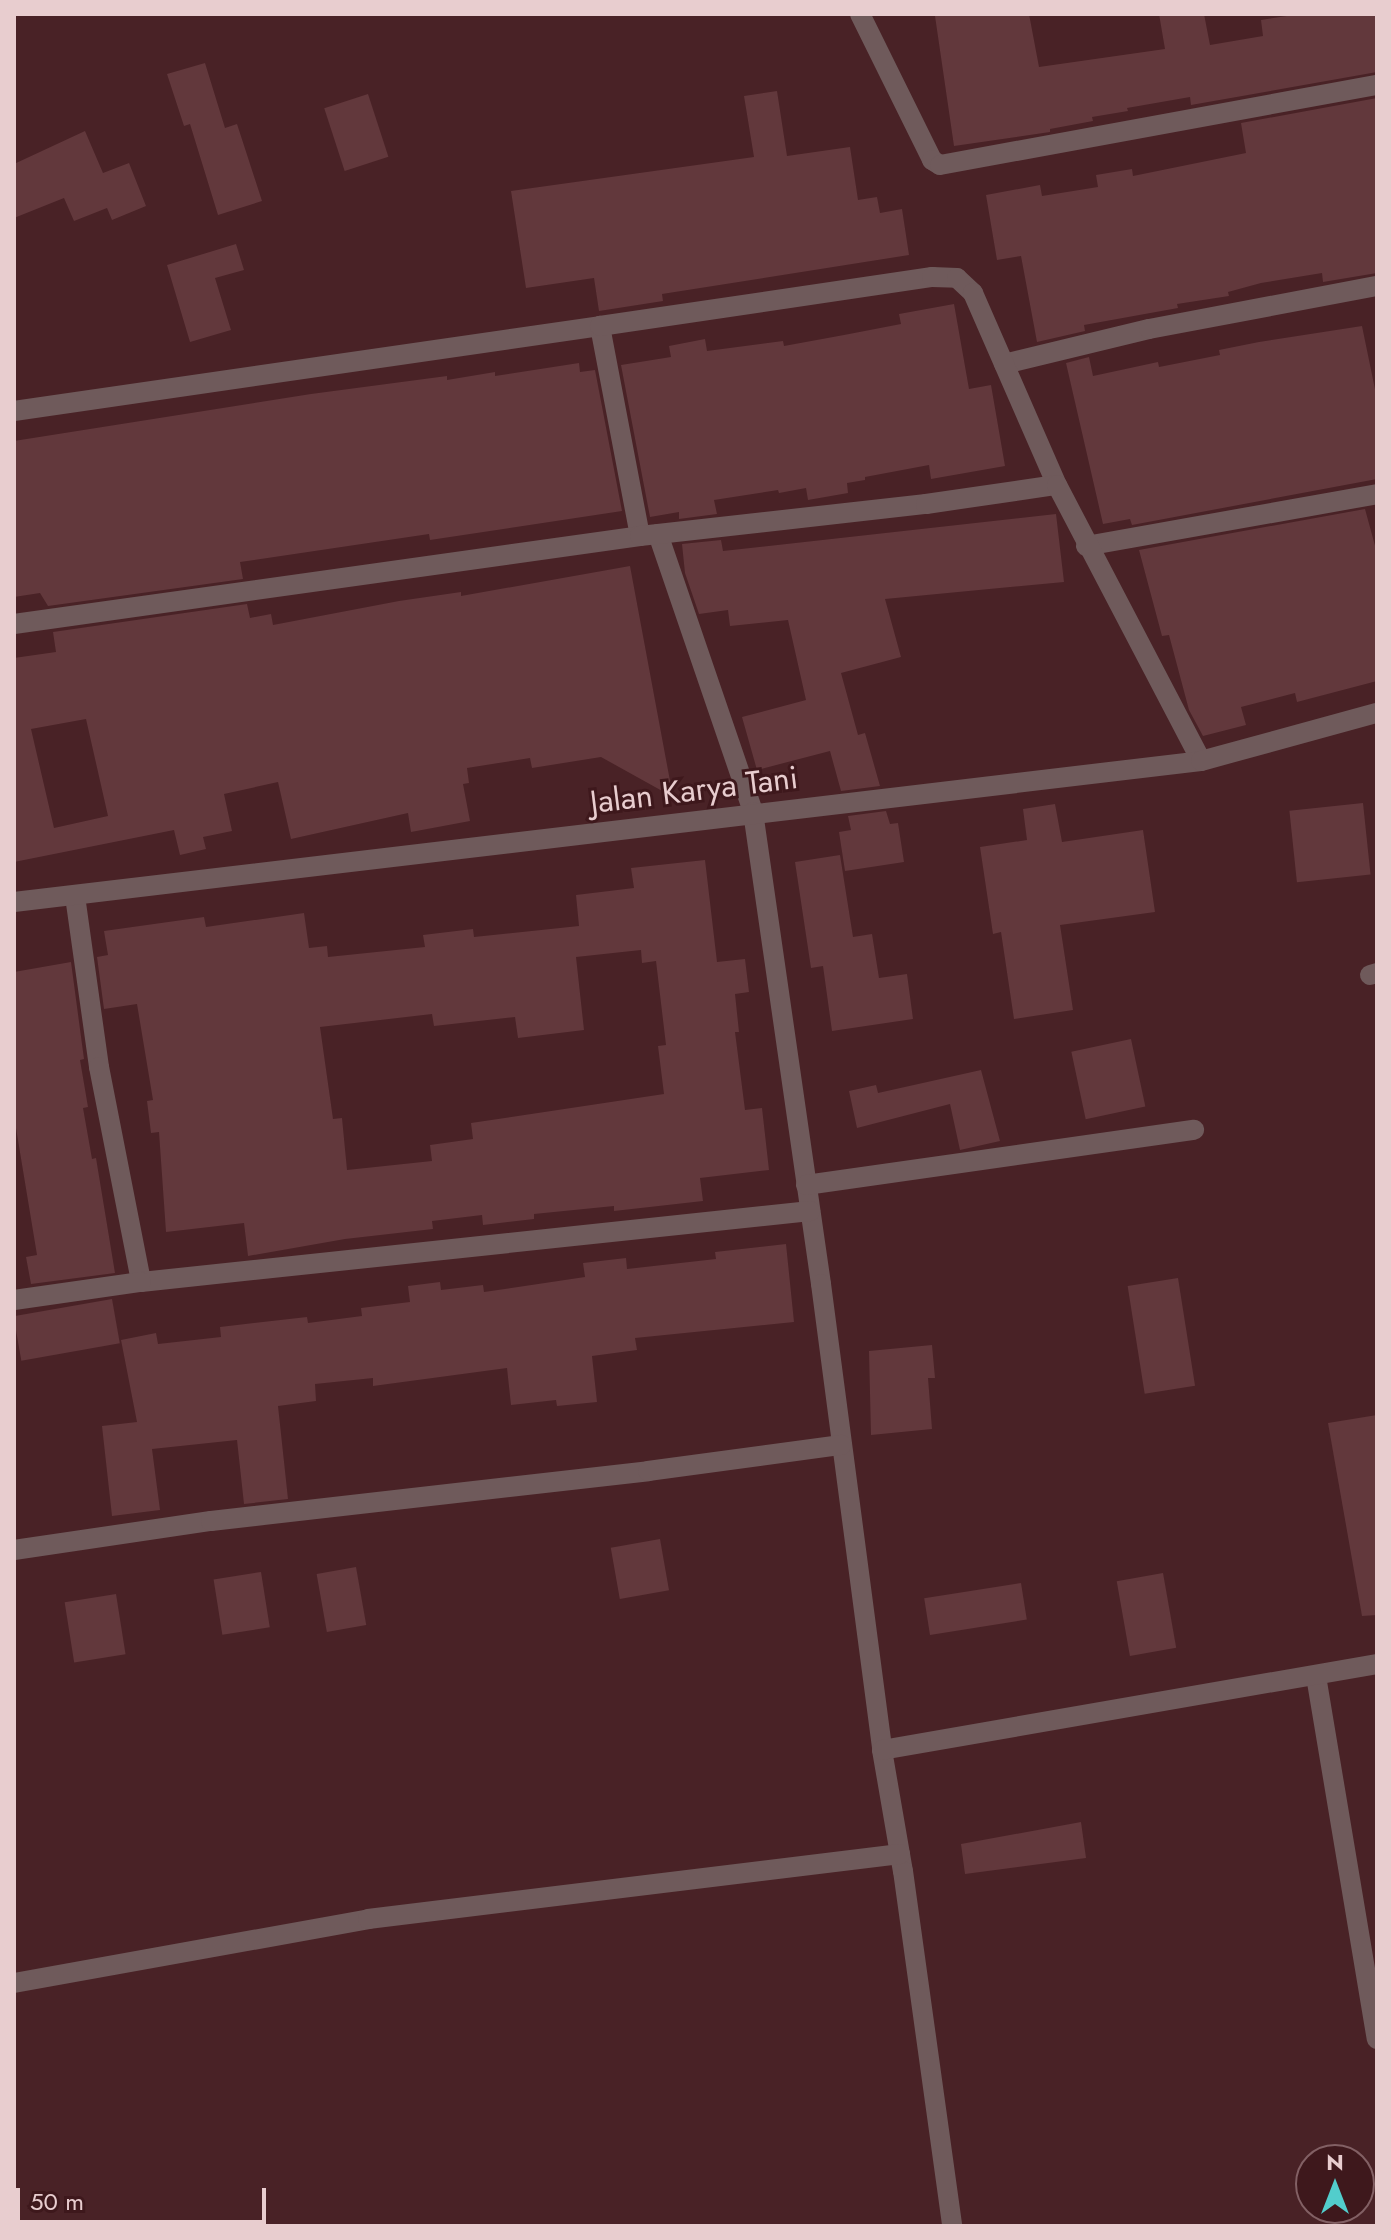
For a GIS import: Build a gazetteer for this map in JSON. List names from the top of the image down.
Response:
{
  "streets": {
    "street": ["Jalan Karya Tani"]
  },
  "scale_bar": "50 m",
  "north": "top"
}
